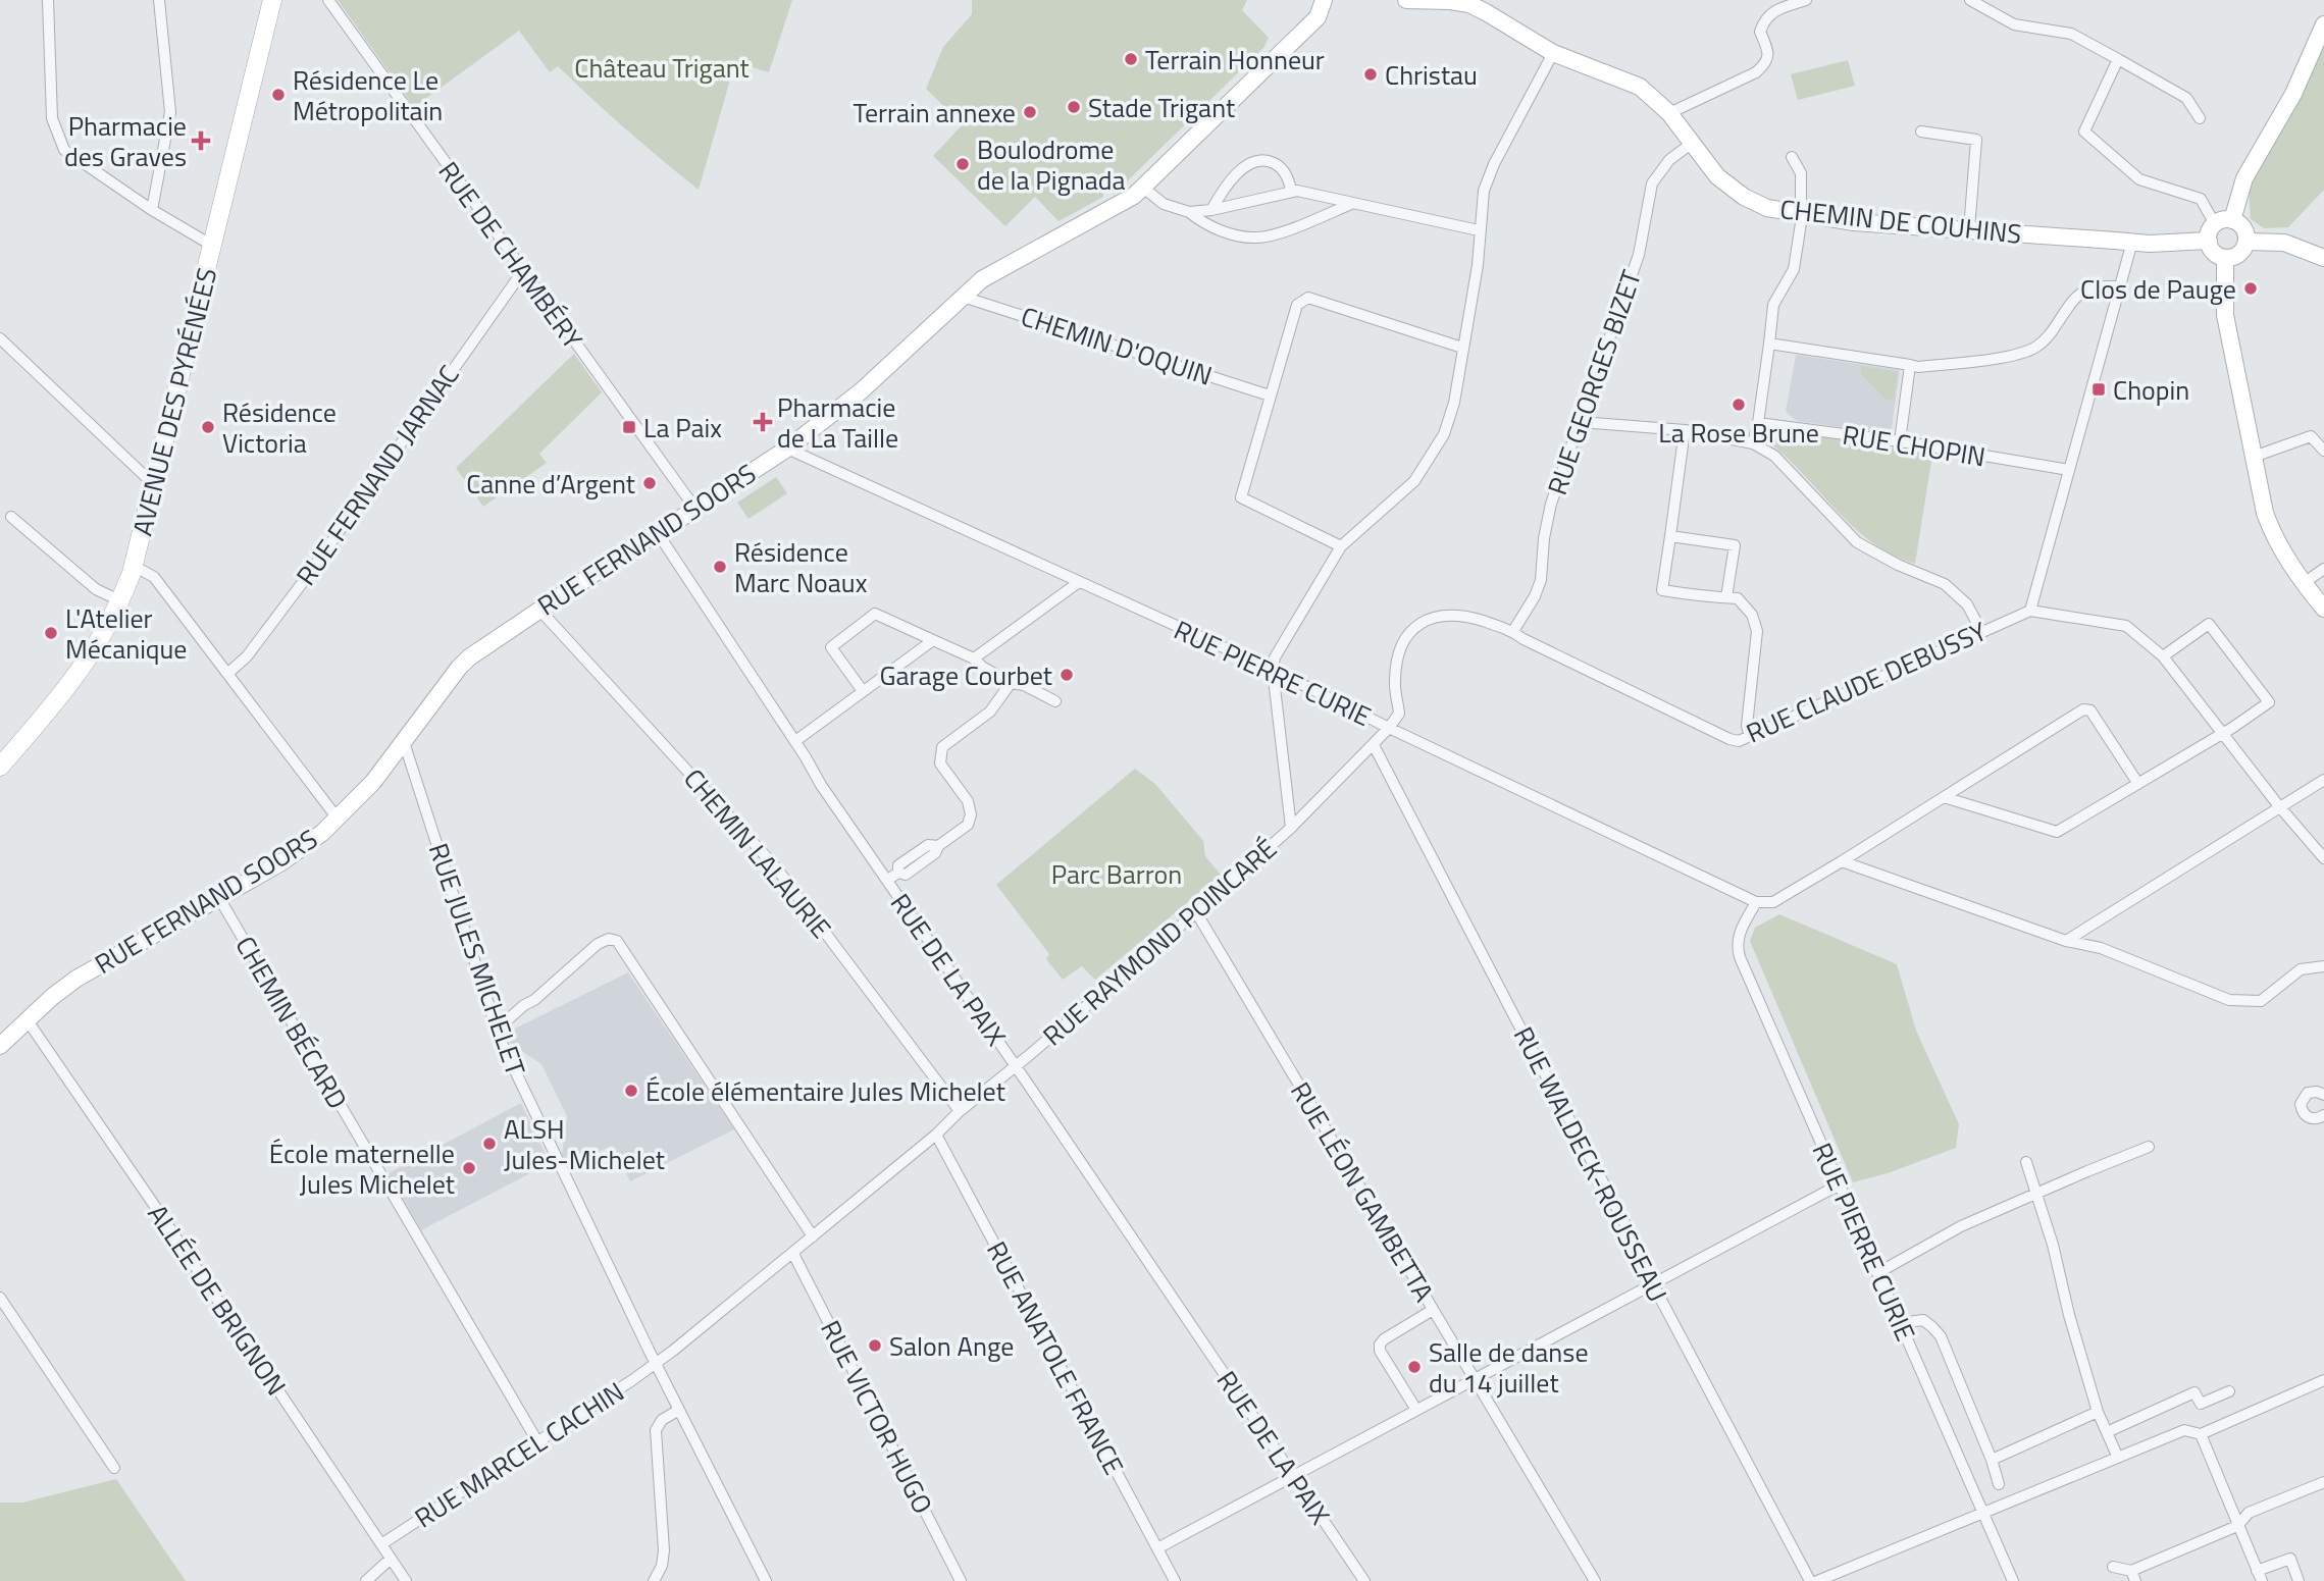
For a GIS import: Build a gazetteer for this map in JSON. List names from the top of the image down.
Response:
{
  "streets": {
    "main road": ["AVENUE DES PYRÉNÉES"],
    "street": [
      "CHEMIN DE COUHINS",
      "RUE DE CHAMBÉRY",
      "CHEMIN D'OQUIN",
      "RUE GEORGES BIZET",
      "RUE CHOPIN",
      "RUE FERNAND JARNAC",
      "RUE FERNAND SOORS",
      "RUE PIERRE CURIE",
      "RUE CLAUDE DEBUSSY",
      "CHEMIN LALAURIE",
      "RUE RAYMOND POINCARÉ",
      "RUE JULES MICHELET",
      "RUE DE LA PAIX",
      "CHEMIN BÉCARD",
      "RUE WALDECK-ROUSSEAU",
      "RUE LÉON GAMBETTA",
      "ALLÉE DE BRIGNON",
      "RUE ANATOLE FRANCE",
      "RUE VICTOR HUGO",
      "RUE MARCEL CACHIN"
    ]
  },
  "crossings": [
    ["CHEMIN DE COUHINS", "RUE GEORGES BIZET"],
    ["RUE DE CHAMBÉRY", "RUE FERNAND JARNAC"],
    ["RUE DE CHAMBÉRY", "RUE FERNAND SOORS"],
    ["CHEMIN D'OQUIN", "RUE FERNAND SOORS"],
    ["RUE GEORGES BIZET", "RUE CLAUDE DEBUSSY"],
    ["RUE FERNAND SOORS", "RUE PIERRE CURIE"],
    ["RUE FERNAND SOORS", "CHEMIN LALAURIE"],
    ["RUE FERNAND SOORS", "RUE JULES MICHELET"],
    ["RUE FERNAND SOORS", "RUE DE LA PAIX"],
    ["RUE FERNAND SOORS", "CHEMIN BÉCARD"],
    ["RUE FERNAND SOORS", "ALLÉE DE BRIGNON"],
    ["RUE PIERRE CURIE", "RUE CLAUDE DEBUSSY"],
    ["RUE PIERRE CURIE", "RUE RAYMOND POINCARÉ"],
    ["RUE CLAUDE DEBUSSY", "RUE RAYMOND POINCARÉ"],
    ["CHEMIN LALAURIE", "RUE RAYMOND POINCARÉ"],
    ["RUE RAYMOND POINCARÉ", "RUE JULES MICHELET"],
    ["RUE RAYMOND POINCARÉ", "RUE DE LA PAIX"],
    ["RUE RAYMOND POINCARÉ", "RUE WALDECK-ROUSSEAU"],
    ["RUE RAYMOND POINCARÉ", "RUE LÉON GAMBETTA"],
    ["RUE RAYMOND POINCARÉ", "RUE ANATOLE FRANCE"],
    ["RUE RAYMOND POINCARÉ", "RUE VICTOR HUGO"],
    ["RUE RAYMOND POINCARÉ", "RUE MARCEL CACHIN"],
    ["RUE JULES MICHELET", "RUE MARCEL CACHIN"],
    ["CHEMIN BÉCARD", "RUE MARCEL CACHIN"],
    ["ALLÉE DE BRIGNON", "RUE MARCEL CACHIN"]
  ],
  "parks": ["Château Trigant", "Parc Barron"],
  "places": {
    "other": [
      "Terrain Honneur",
      "Christau",
      "Résidence Le Métropolitain",
      "Stade Trigant",
      "Terrain annexe",
      "Boulodrome de la Pignada",
      "Clos de Pauge",
      "La Rose Brune",
      "Résidence Victoria",
      "Canne d’Argent",
      "Résidence Marc Noaux",
      "L'Atelier Mécanique",
      "Garage Courbet",
      "École élémentaire Jules Michelet",
      "ALSH Jules-Michelet",
      "École maternelle Jules Michelet",
      "Salon Ange",
      "Salle de danse du 14 juillet"
    ],
    "health": ["Pharmacie des Graves", "Pharmacie de La Taille"],
    "transit": ["Chopin", "La Paix"]
  }
}
